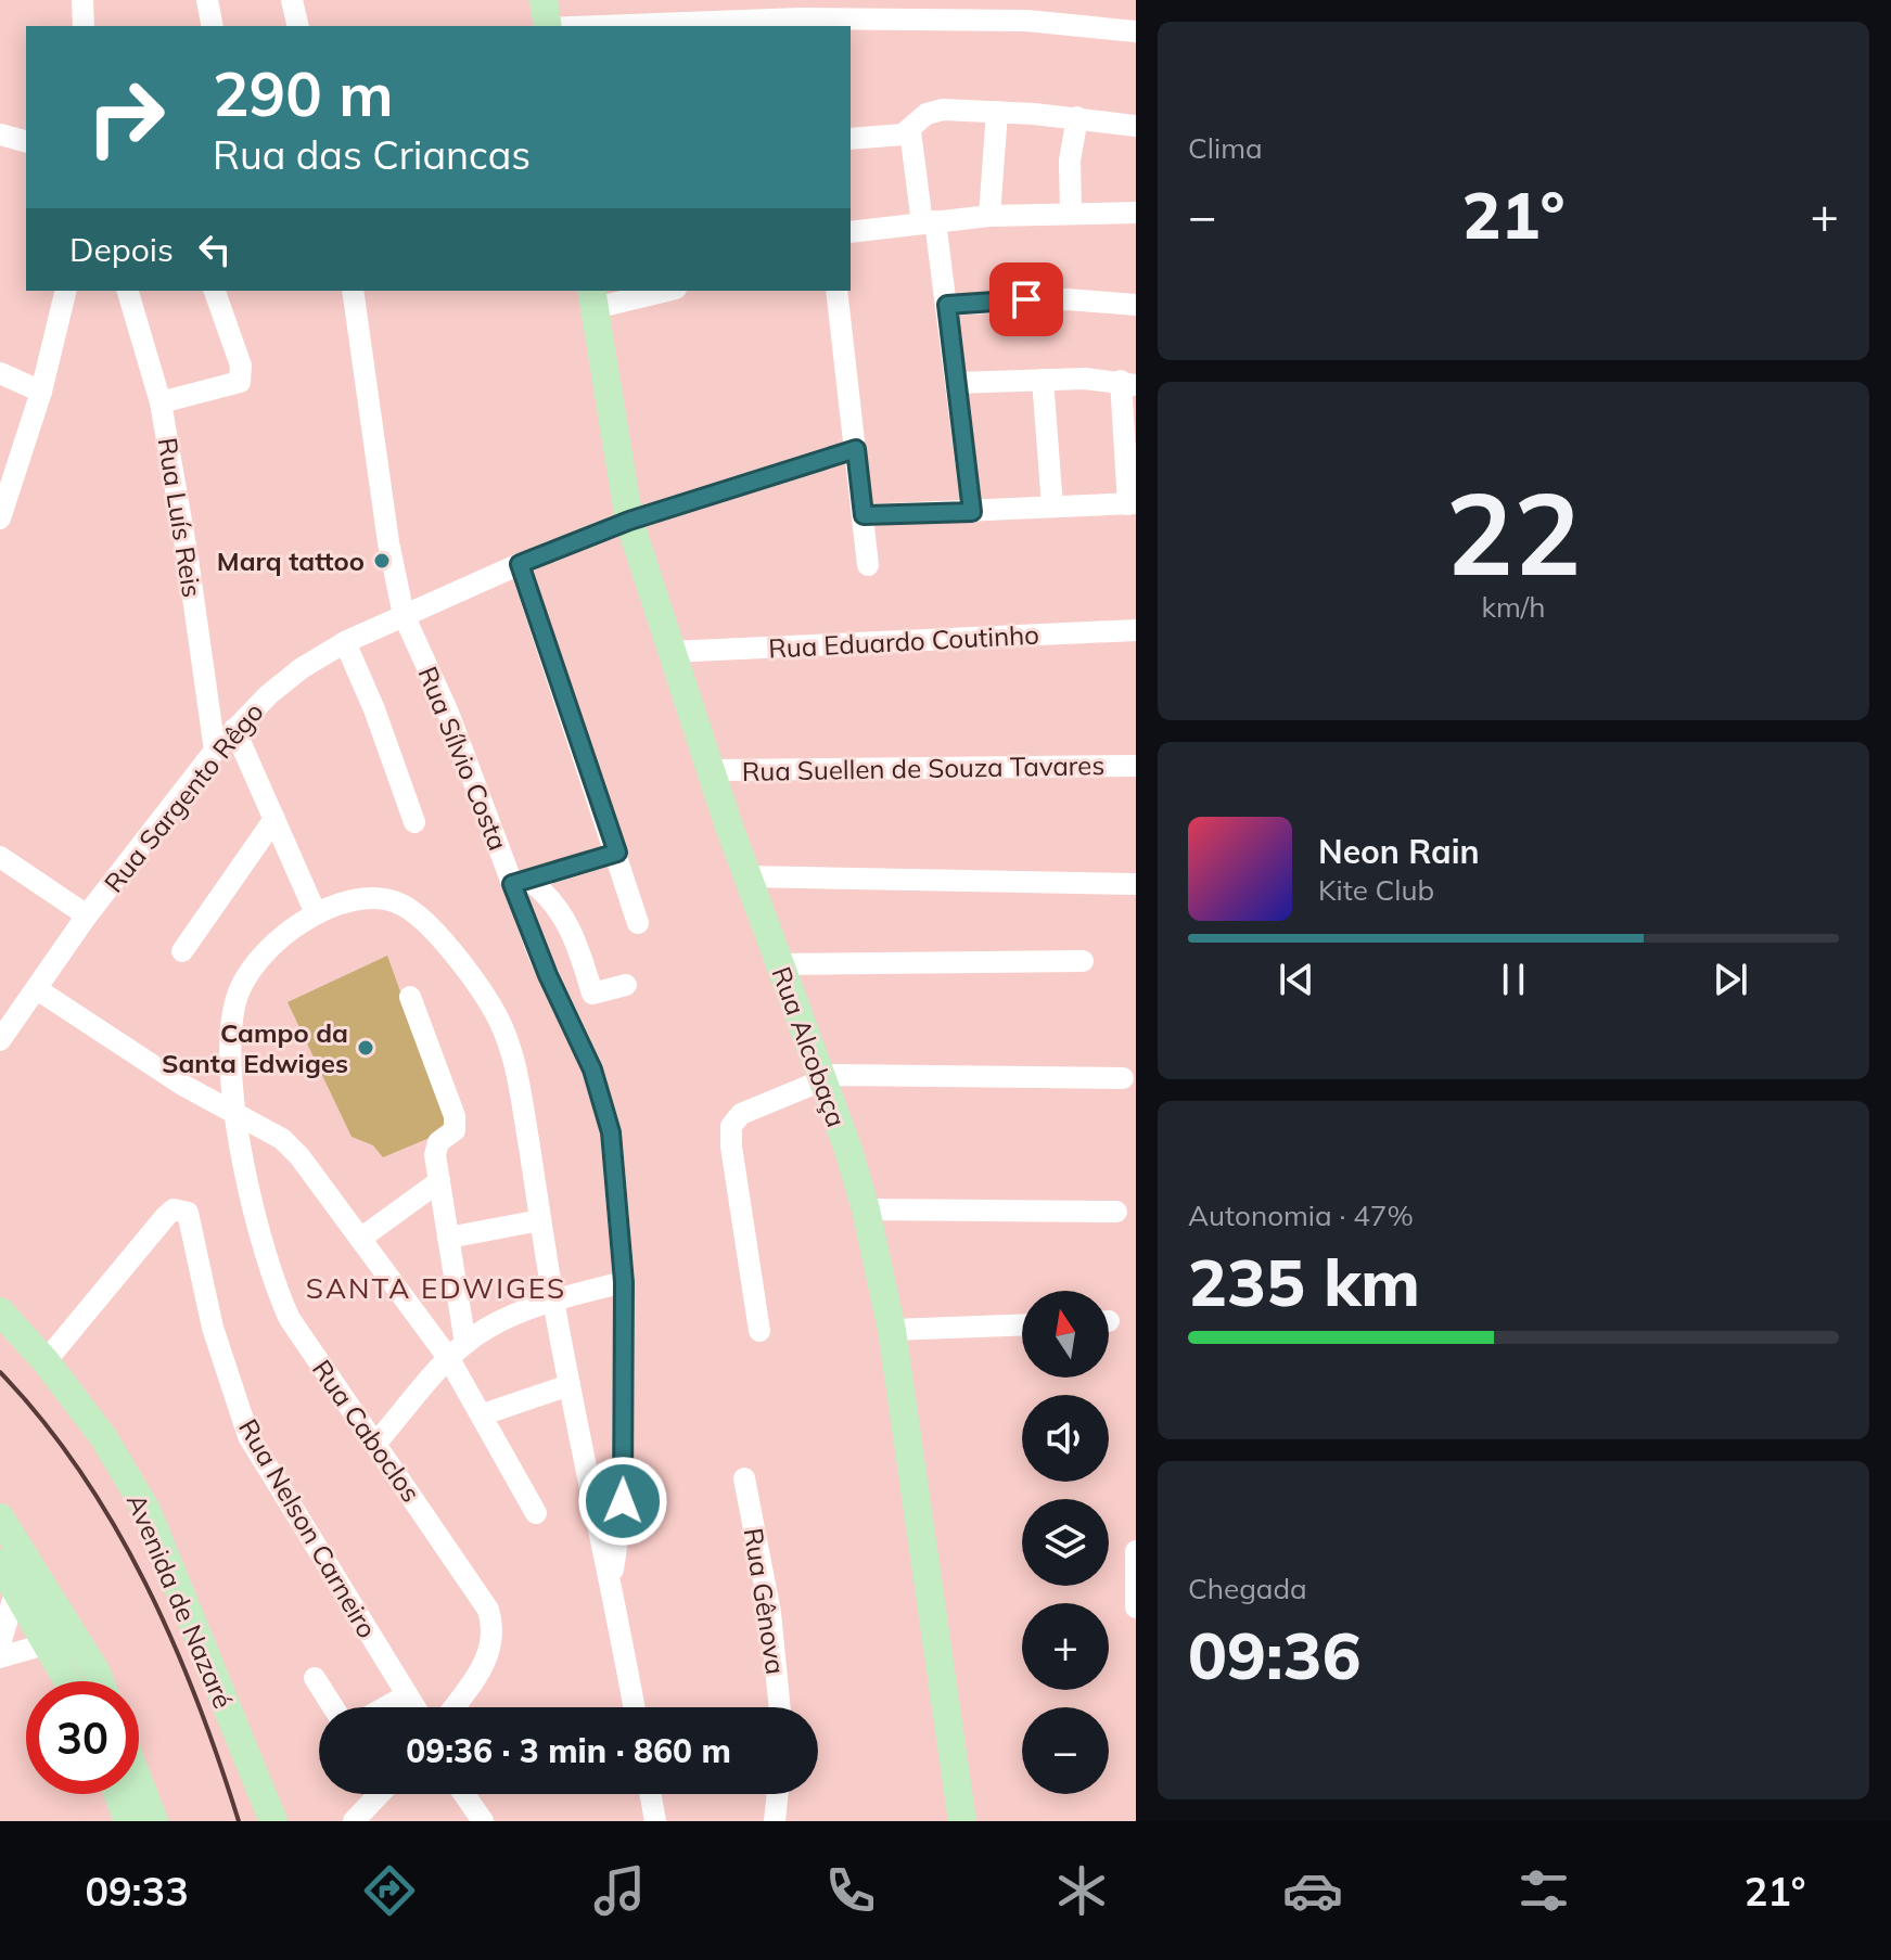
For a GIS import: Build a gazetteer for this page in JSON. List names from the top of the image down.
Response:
{
  "streets": {
    "main road": ["Rua Alcobaça", "Avenida de Nazaré"],
    "street": [
      "Rua Luís Reis",
      "Rua Eduardo Coutinho",
      "Rua Sílvio Costa",
      "Rua Suellen de Souza Tavares",
      "Rua Sargento Rêgo",
      "Rua Caboclos",
      "Rua Nelson Carneiro",
      "Rua Gênova"
    ]
  },
  "crossings": [
    ["Rua Luís Reis", "Rua Sargento Rêgo"],
    ["Rua Eduardo Coutinho", "Rua Alcobaça"],
    ["Rua Sílvio Costa", "Rua Sargento Rêgo"],
    ["Rua Suellen de Souza Tavares", "Rua Alcobaça"],
    ["Rua Sargento Rêgo", "Rua Alcobaça"],
    ["Rua Nelson Carneiro", "Avenida de Nazaré"]
  ],
  "districts": ["SANTA EDWIGES"],
  "places": ["Marq tattoo", "Campo da Santa Edwiges"],
  "north": "top",
  "page": {
    "tile": [
      "Clima",
      ["22", "km/h"],
      ["Autonomia · 47%", "235 km"],
      ["Chegada", "09:36"]
    ],
    "turn": ["290 m", "Rua das Criancas"],
    "heat": ["−", "21°", "+"],
    "then": "Depois",
    "song": ["Neon Rain", "Kite Club"],
    "map_buttons": ["+", "−"],
    "limit": "30",
    "trip": "09:36 · 3 min · 860 m",
    "tabs": ["09:33", "21°"]
  }
}
